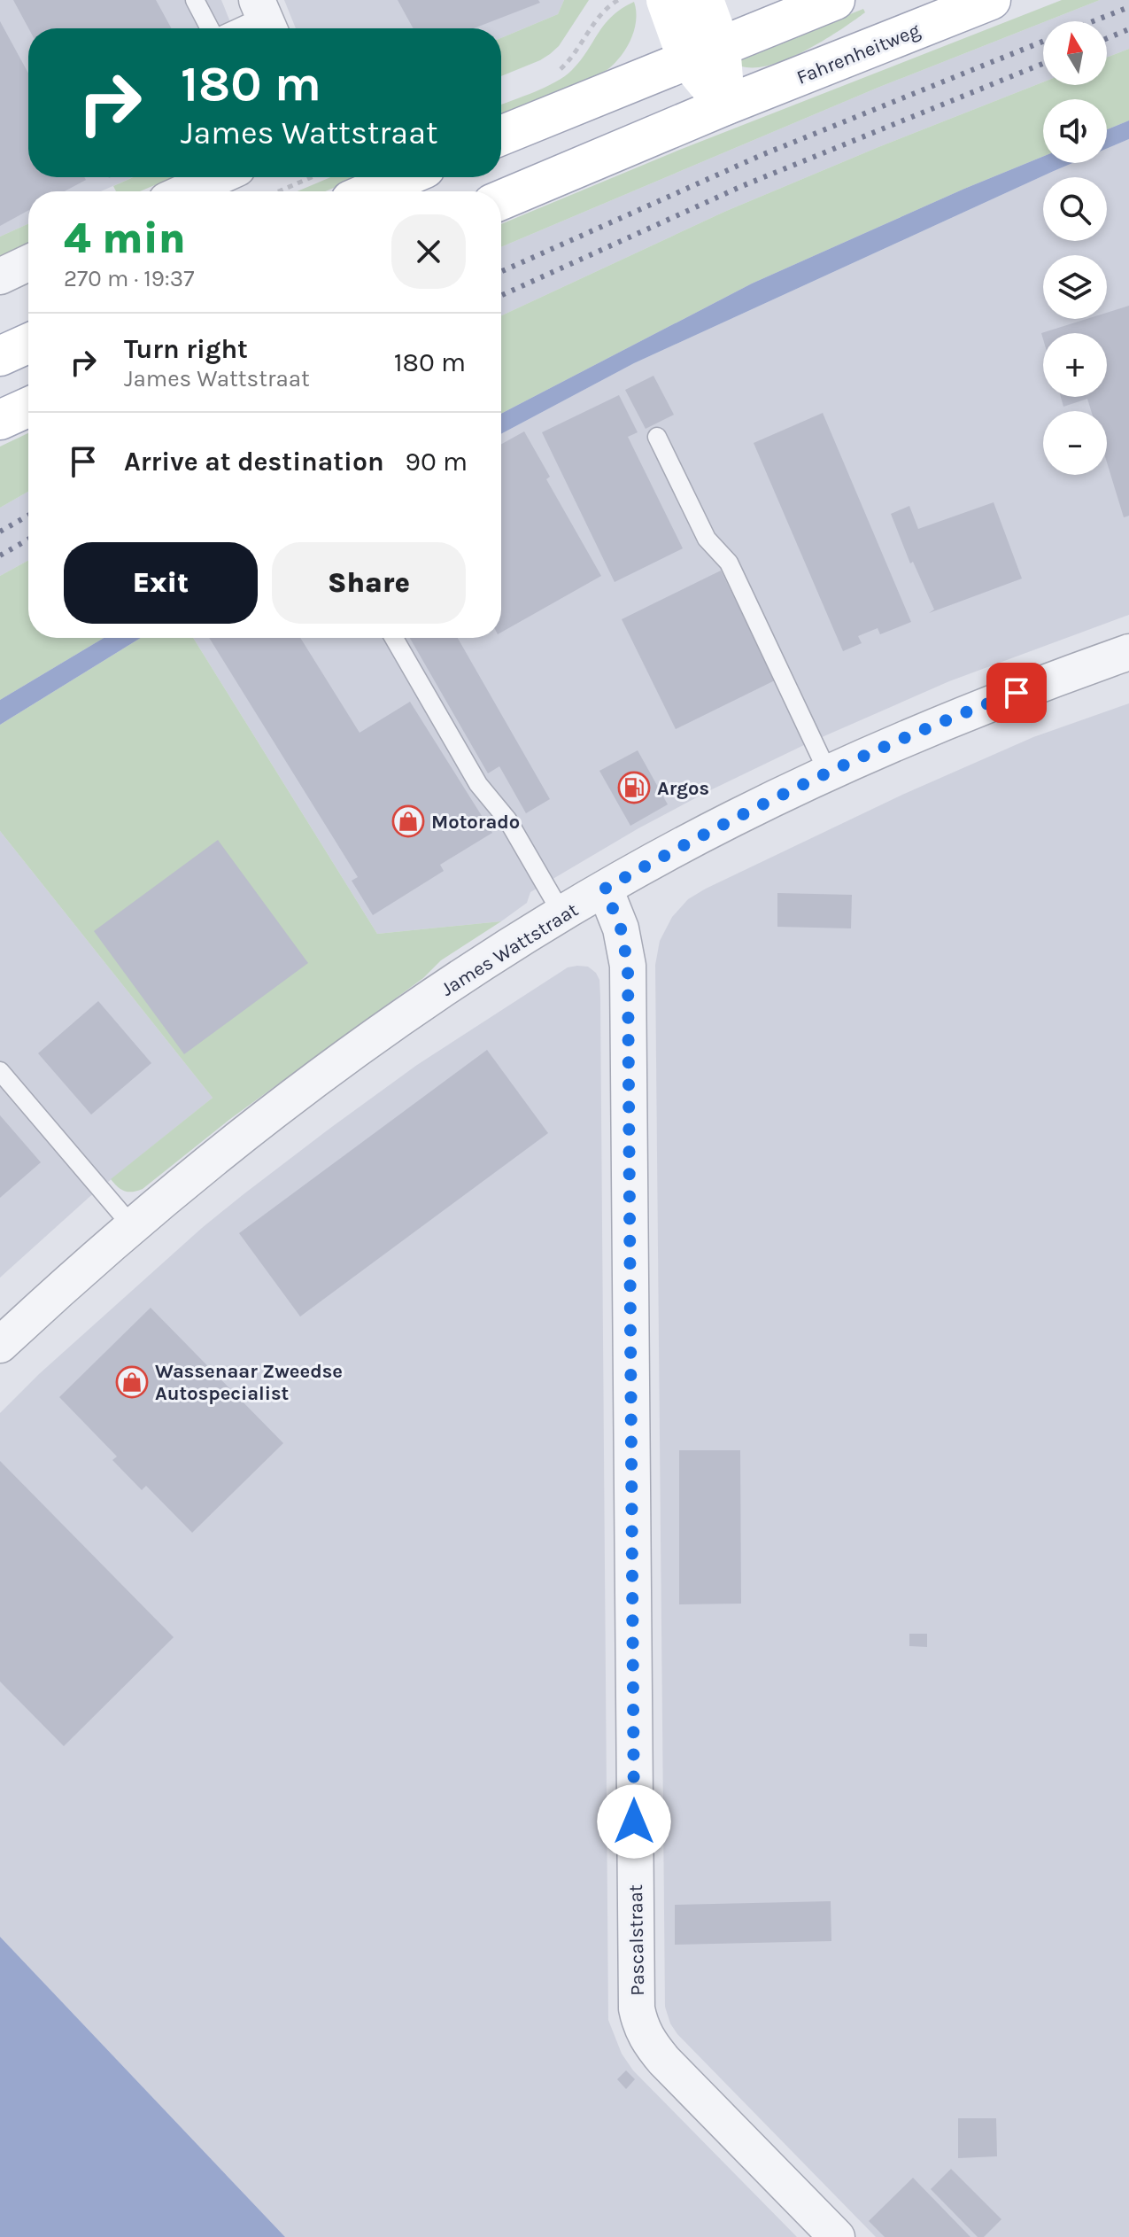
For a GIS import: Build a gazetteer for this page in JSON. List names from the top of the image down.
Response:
{
  "streets": {
    "main road": ["Fahrenheitweg"],
    "street": ["James Wattstraat", "Pascalstraat"]
  },
  "crossings": [
    ["James Wattstraat", "Pascalstraat"]
  ],
  "places": {
    "fuel station": ["Argos"],
    "shop": ["Motorado", "Wassenaar Zweedse Autospecialist"]
  },
  "north": "top",
  "page": {
    "map_buttons": ["+", "−"],
    "turn": ["180 m", "James Wattstraat"],
    "heading": ["4 min", "270 m · 19:37"],
    "list": [
      {
        "name": "Turn right",
        "note": "James Wattstraat",
        "value": "180 m"
      },
      {
        "name": "Arrive at destination",
        "value": "90 m"
      }
    ],
    "buttons": ["Exit", "Share"]
  }
}
